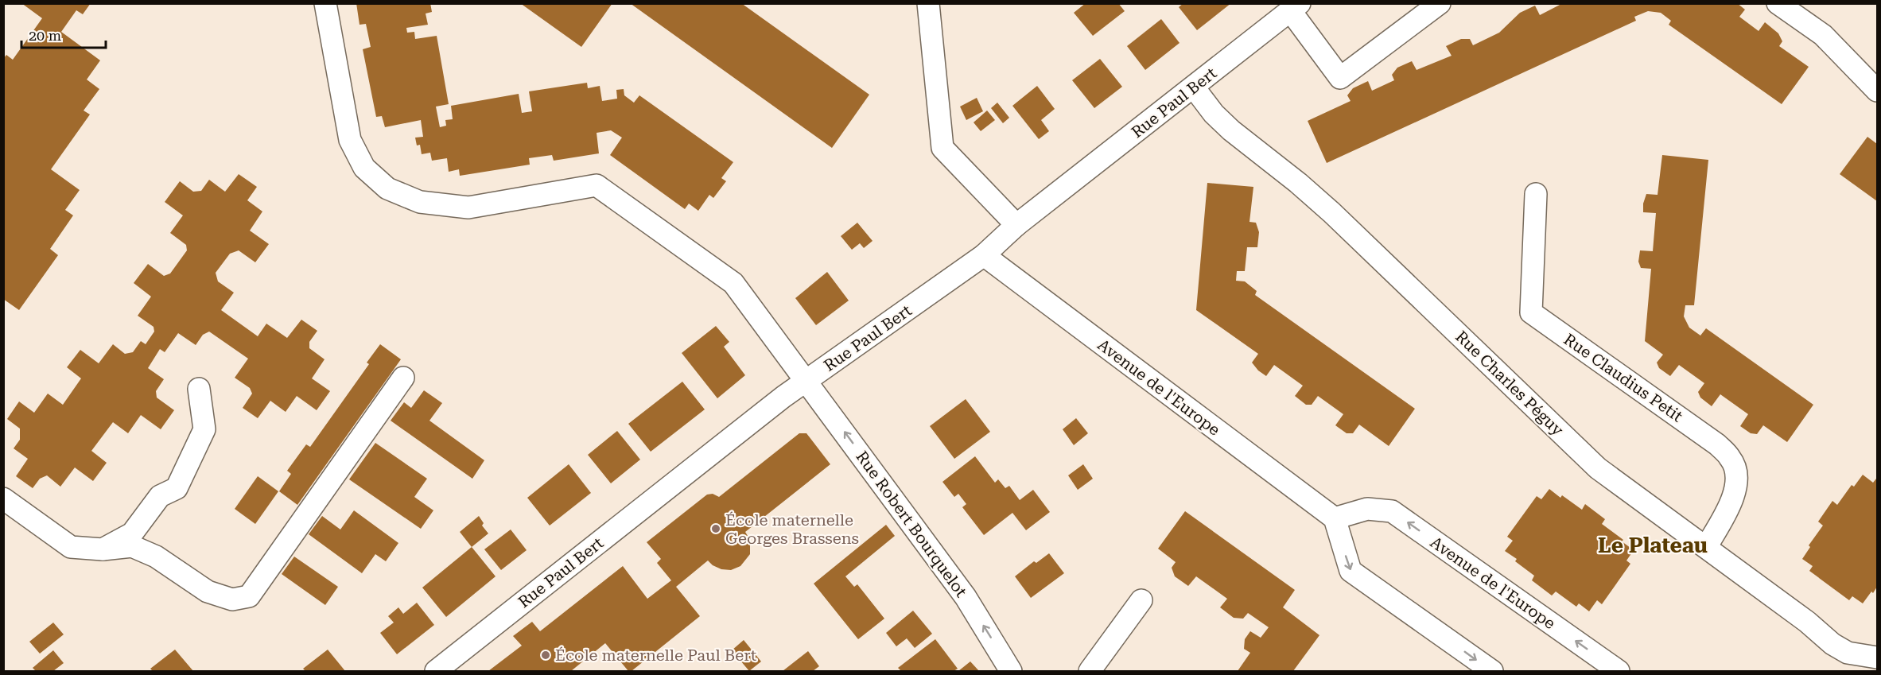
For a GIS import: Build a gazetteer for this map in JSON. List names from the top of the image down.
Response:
{
  "streets": {
    "street": [
      "Rue Paul Bert",
      "Rue Claudius Petit",
      "Rue Charles Péguy",
      "Avenue de l'Europe",
      "Rue Robert Bourquelot"
    ]
  },
  "crossings": [
    ["Rue Paul Bert", "Rue Charles Péguy"],
    ["Rue Paul Bert", "Avenue de l'Europe"],
    ["Rue Paul Bert", "Rue Robert Bourquelot"],
    ["Rue Claudius Petit", "Rue Charles Péguy"]
  ],
  "districts": ["Le Plateau"],
  "places": ["École maternelle Georges Brassens", "École maternelle Paul Bert"],
  "scale_bar": "20 m"
}
